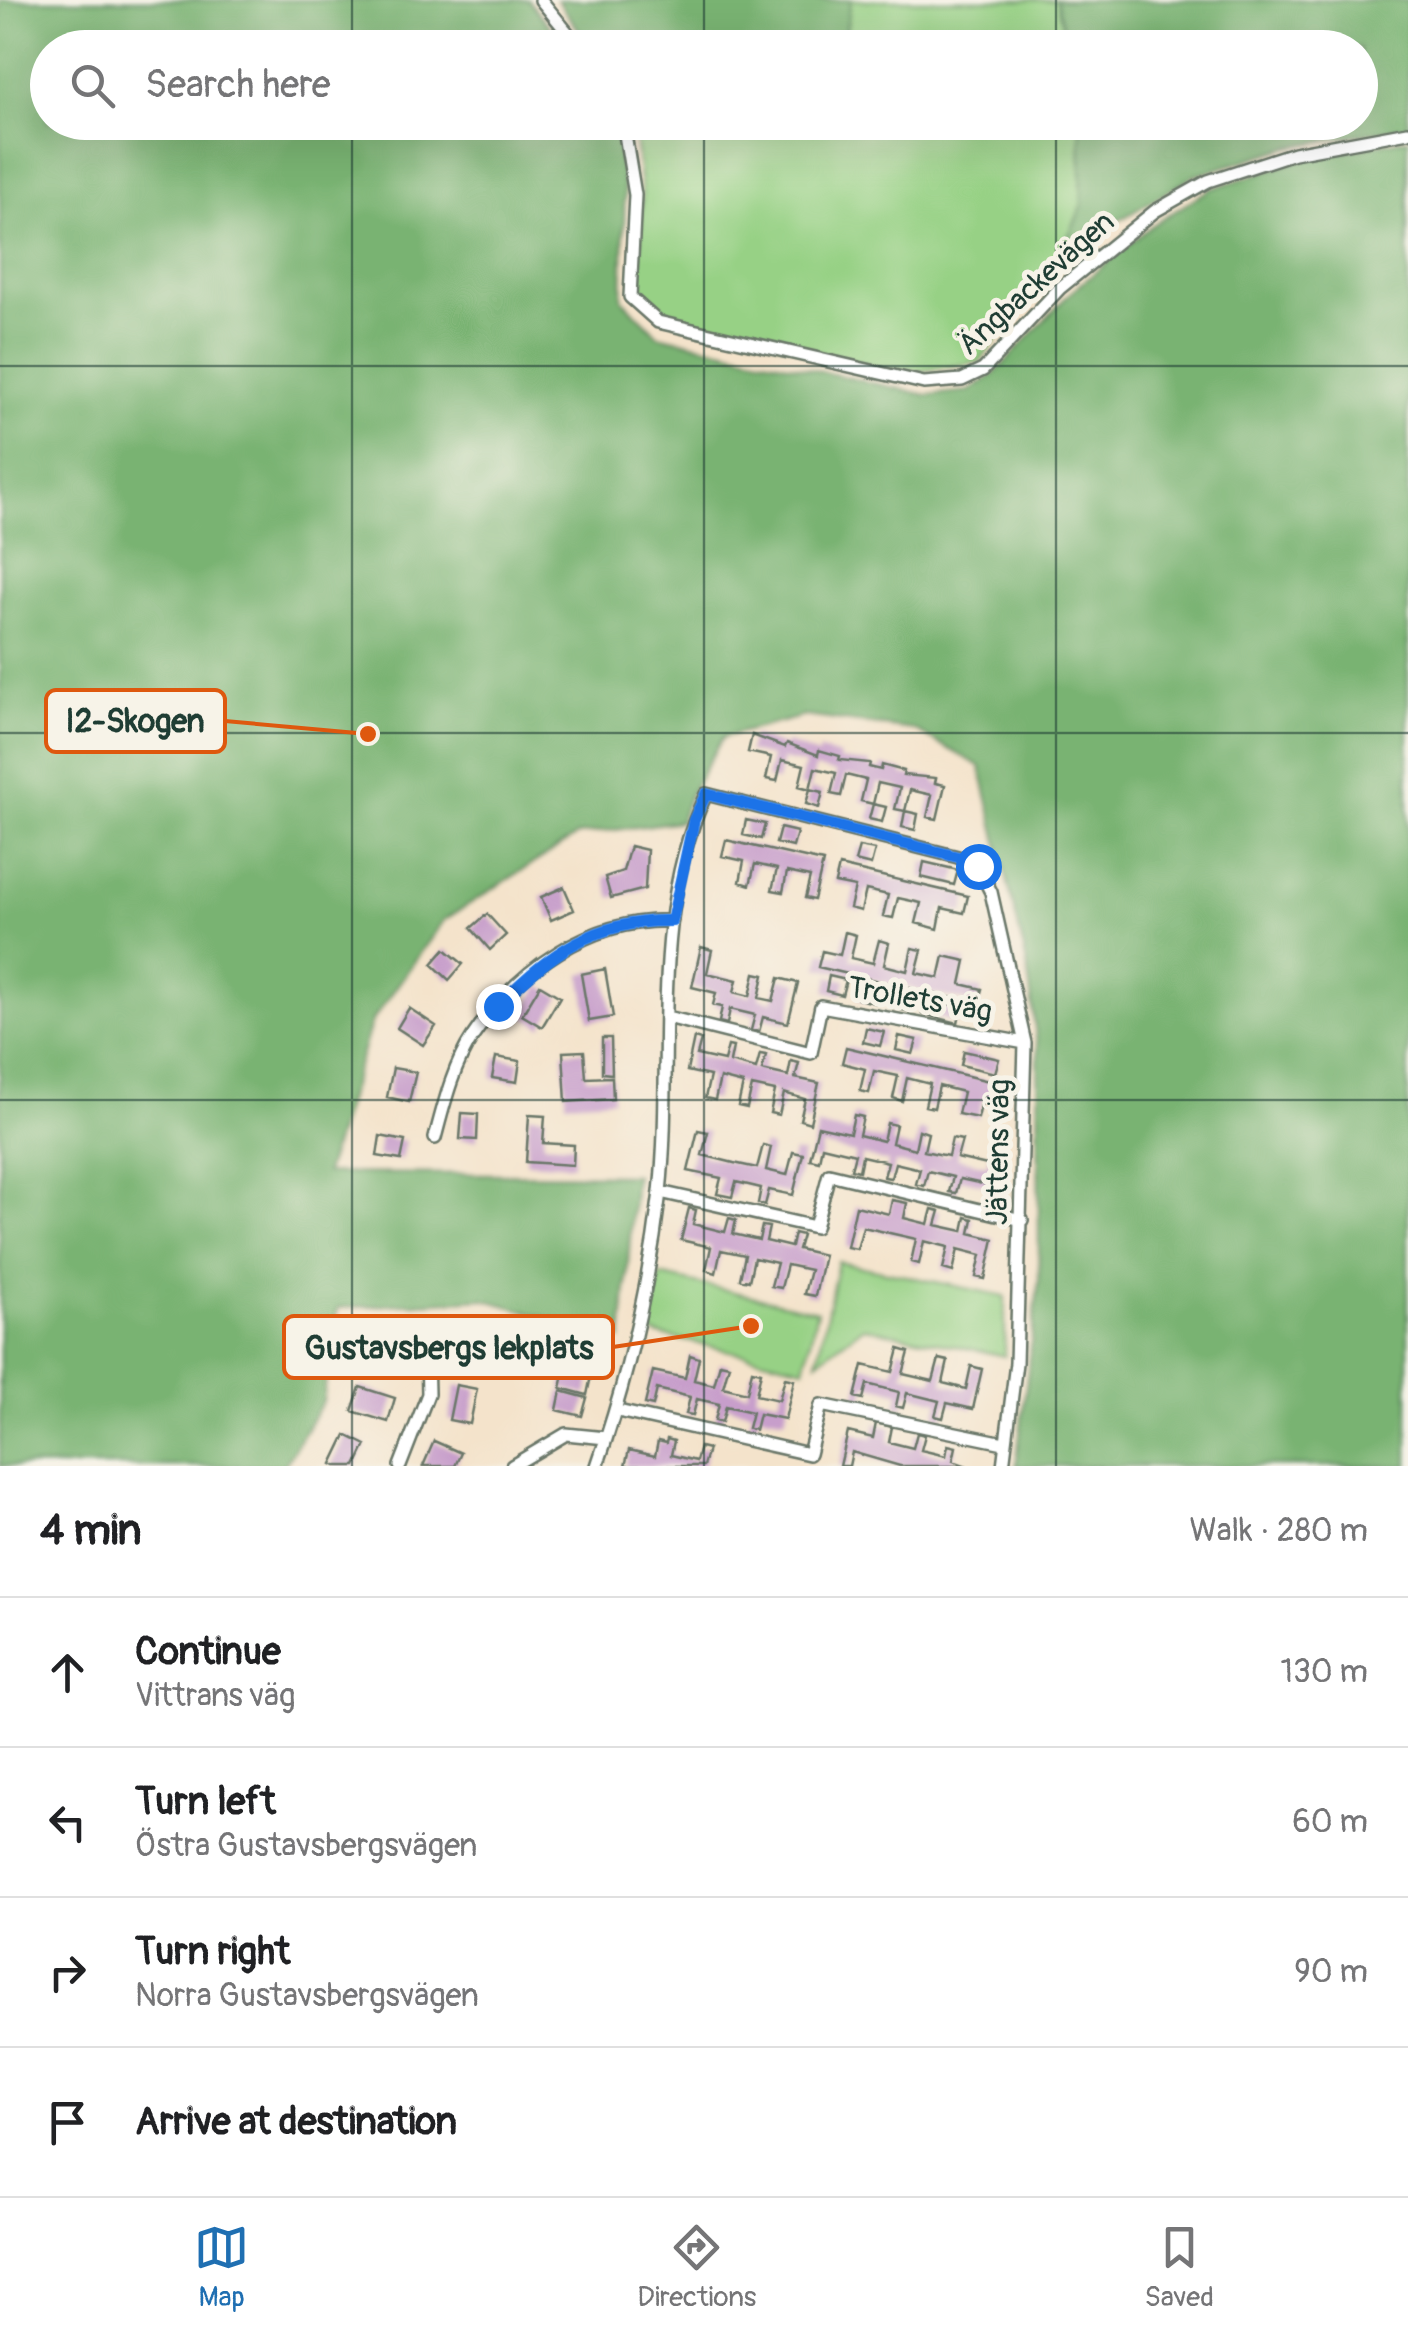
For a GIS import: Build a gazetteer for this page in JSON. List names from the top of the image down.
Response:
{
  "streets": {
    "street": ["Ängbackevägen", "Trollets väg", "Jättens väg"]
  },
  "crossings": [
    ["Trollets väg", "Jättens väg"]
  ],
  "places": ["I2-Skogen", "Gustavsbergs lekplats"],
  "page": {
    "search": "Search here",
    "heading": ["4 min", "Walk · 280 m"],
    "list": [
      ["Continue", "Vittrans väg", "130 m"],
      ["Turn left", "Östra Gustavsbergsvägen", "60 m"],
      ["Turn right", "Norra Gustavsbergsvägen", "90 m"],
      "Arrive at destination"
    ],
    "nav": ["Map", "Directions", "Saved"]
  }
}
